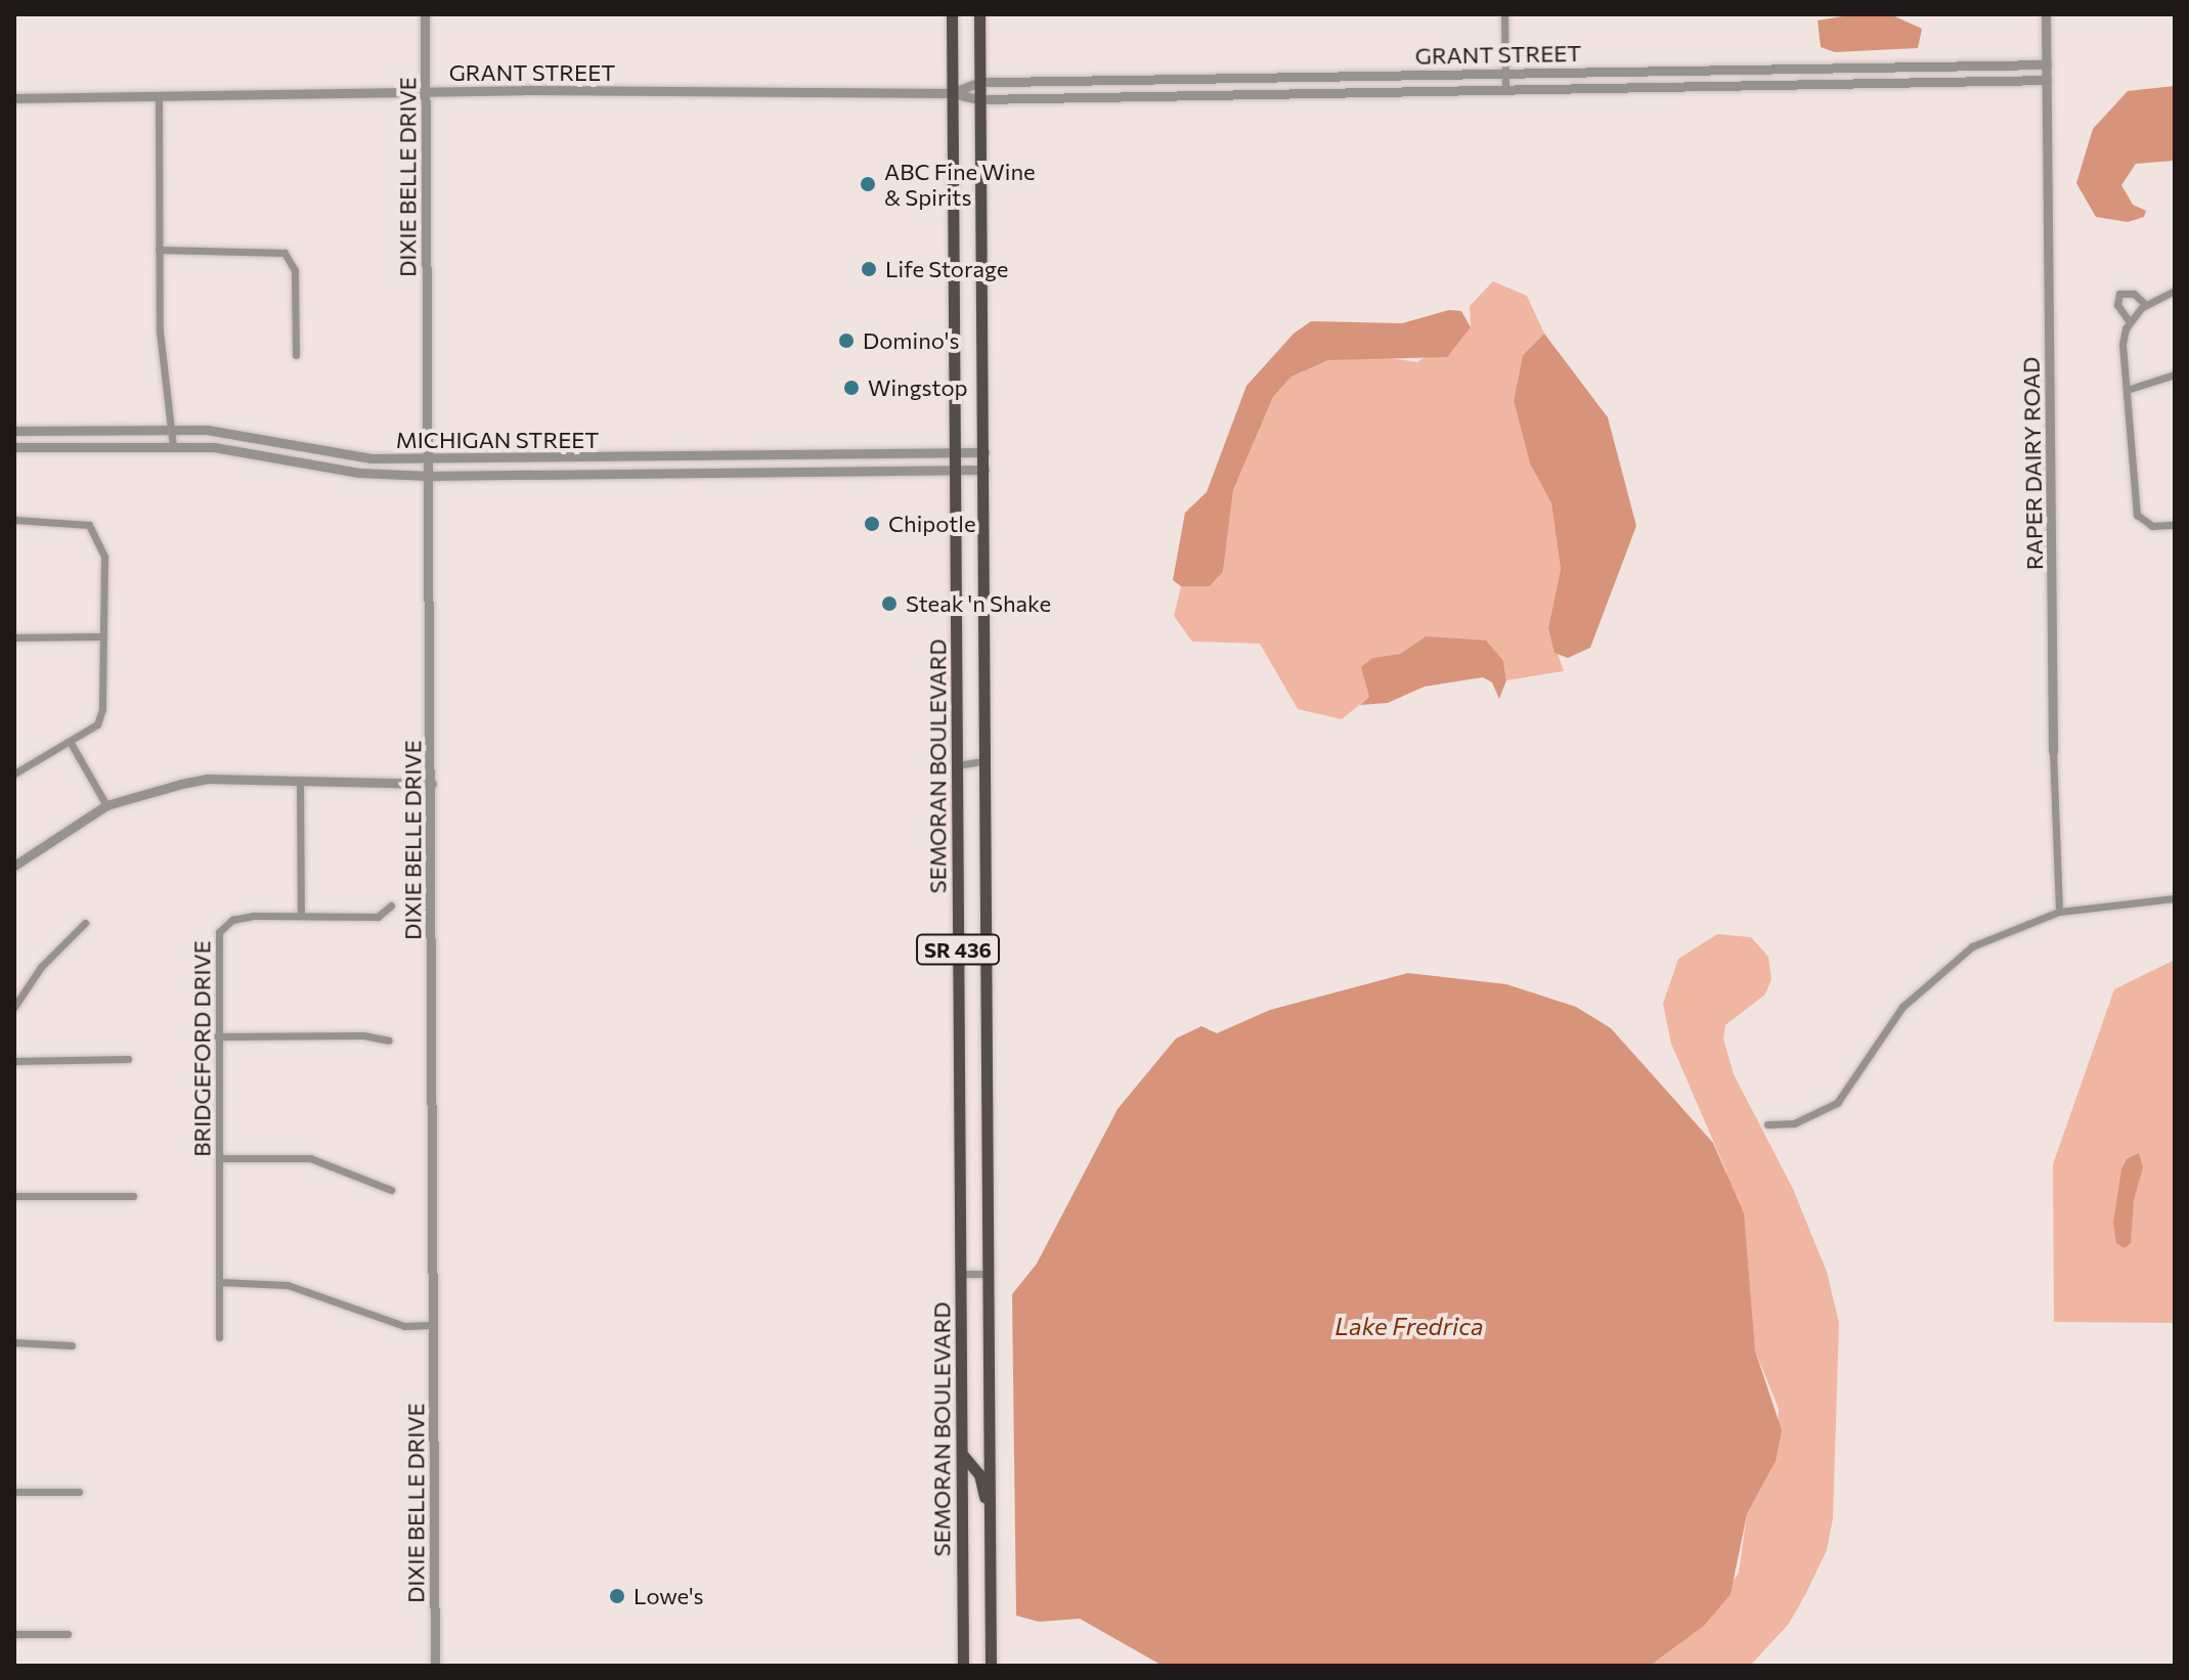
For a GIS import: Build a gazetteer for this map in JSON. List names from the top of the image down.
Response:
{
  "streets": {
    "main road": ["SEMORAN BOULEVARD", "SR 436"],
    "street": [
      "GRANT STREET",
      "DIXIE BELLE DRIVE",
      "MICHIGAN STREET",
      "RAPER DAIRY ROAD",
      "BRIDGEFORD DRIVE"
    ]
  },
  "crossings": [
    ["GRANT STREET", "DIXIE BELLE DRIVE"],
    ["GRANT STREET", "RAPER DAIRY ROAD"],
    ["GRANT STREET", "SEMORAN BOULEVARD"],
    ["DIXIE BELLE DRIVE", "MICHIGAN STREET"],
    ["MICHIGAN STREET", "SEMORAN BOULEVARD"]
  ],
  "water": ["Lake Fredrica"],
  "places": [
    "ABC Fine Wine & Spirits",
    "Life Storage",
    "Domino's",
    "Wingstop",
    "Chipotle",
    "Steak 'n Shake",
    "Lowe's"
  ]
}
